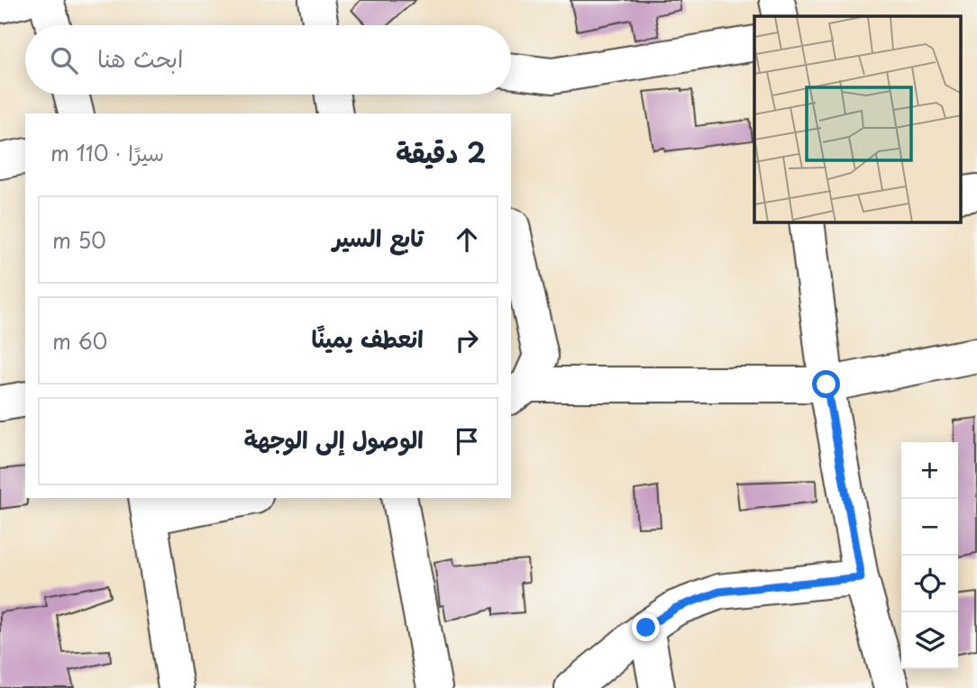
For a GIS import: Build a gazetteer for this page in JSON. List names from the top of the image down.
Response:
{
  "page": {
    "search": "ابحث هنا",
    "heading": ["2 دقيقة", "سيرًا · 110 m"],
    "list": [
      ["تابع السير", "50 m"],
      ["انعطف يمينًا", "60 m"],
      "الوصول إلى الوجهة"
    ],
    "map_buttons": ["+", "−"]
  }
}
